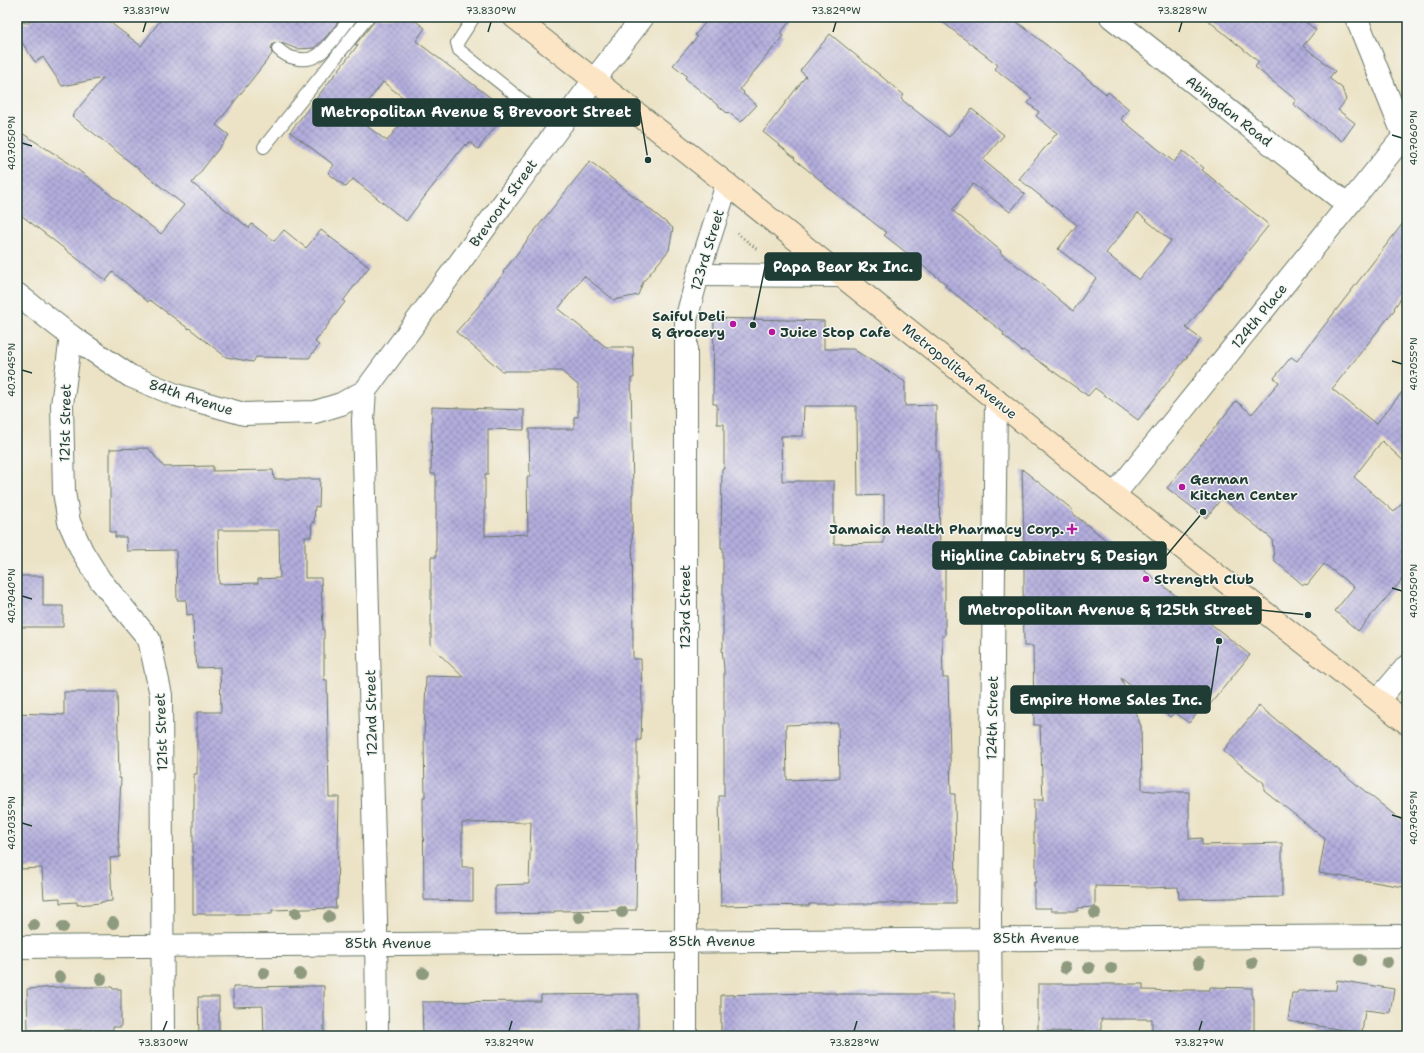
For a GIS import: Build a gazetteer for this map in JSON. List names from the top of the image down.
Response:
{
  "streets": {
    "main road": ["Metropolitan Avenue"],
    "street": [
      "Abingdon Road",
      "Brevoort Street",
      "123rd Street",
      "124th Place",
      "84th Avenue",
      "121st Street",
      "122nd Street",
      "124th Street",
      "85th Avenue"
    ]
  },
  "crossings": [
    ["Abingdon Road", "124th Place"],
    ["Brevoort Street", "Metropolitan Avenue"],
    ["Brevoort Street", "84th Avenue"],
    ["Brevoort Street", "122nd Street"],
    ["123rd Street", "Metropolitan Avenue"],
    ["123rd Street", "85th Avenue"],
    ["124th Place", "Metropolitan Avenue"],
    ["Metropolitan Avenue", "124th Street"],
    ["84th Avenue", "121st Street"],
    ["84th Avenue", "122nd Street"],
    ["121st Street", "85th Avenue"],
    ["122nd Street", "85th Avenue"],
    ["124th Street", "85th Avenue"]
  ],
  "places": {
    "other": [
      "Metropolitan Avenue & Brevoort Street",
      "Saiful Deli & Grocery",
      "Papa Bear Rx Inc.",
      "Juice Stop Cafe",
      "German Kitchen Center",
      "Highline Cabinetry & Design",
      "Strength Club",
      "Metropolitan Avenue & 125th Street",
      "Empire Home Sales Inc."
    ],
    "health": ["Jamaica Health Pharmacy Corp."]
  },
  "coordinates": [
    "73.831°W",
    "73.830°W",
    "73.829°W",
    "73.828°W",
    "40.7060°N",
    "40.7050°N",
    "40.7055°N",
    "40.7045°N",
    "40.7040°N",
    "40.7035°N",
    "73.827°W"
  ]
}
